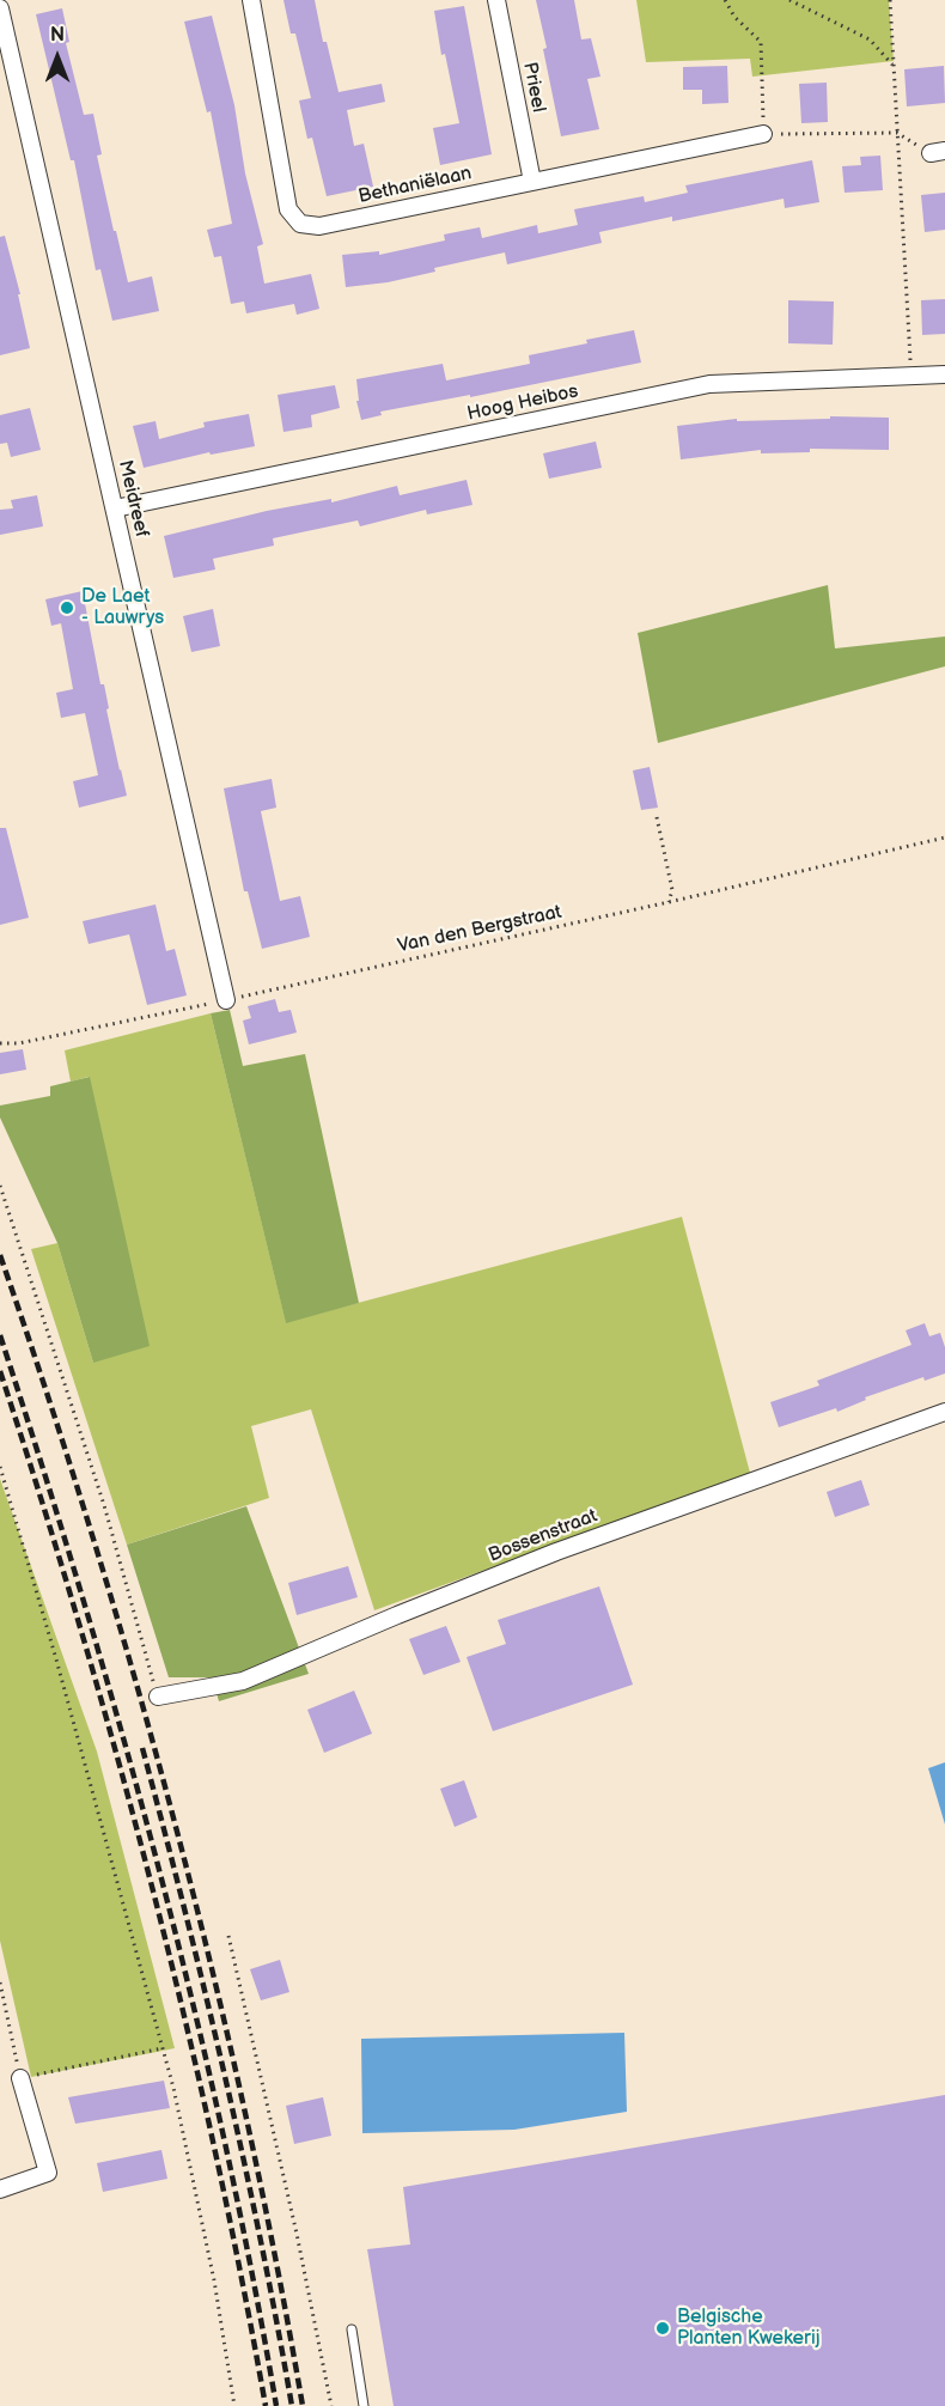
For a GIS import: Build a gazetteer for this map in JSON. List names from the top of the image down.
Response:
{
  "streets": {
    "street": [
      "Prieel",
      "Bethaniëlaan",
      "Hoog Heibos",
      "Meidreef",
      "Bossenstraat"
    ],
    "path": ["Van den Bergstraat"]
  },
  "crossings": [
    ["Prieel", "Bethaniëlaan"],
    ["Hoog Heibos", "Meidreef"],
    ["Meidreef", "Van den Bergstraat"]
  ],
  "places": ["De Laet - Lauwrys", "Belgische Planten Kwekerij"],
  "north": "top"
}
